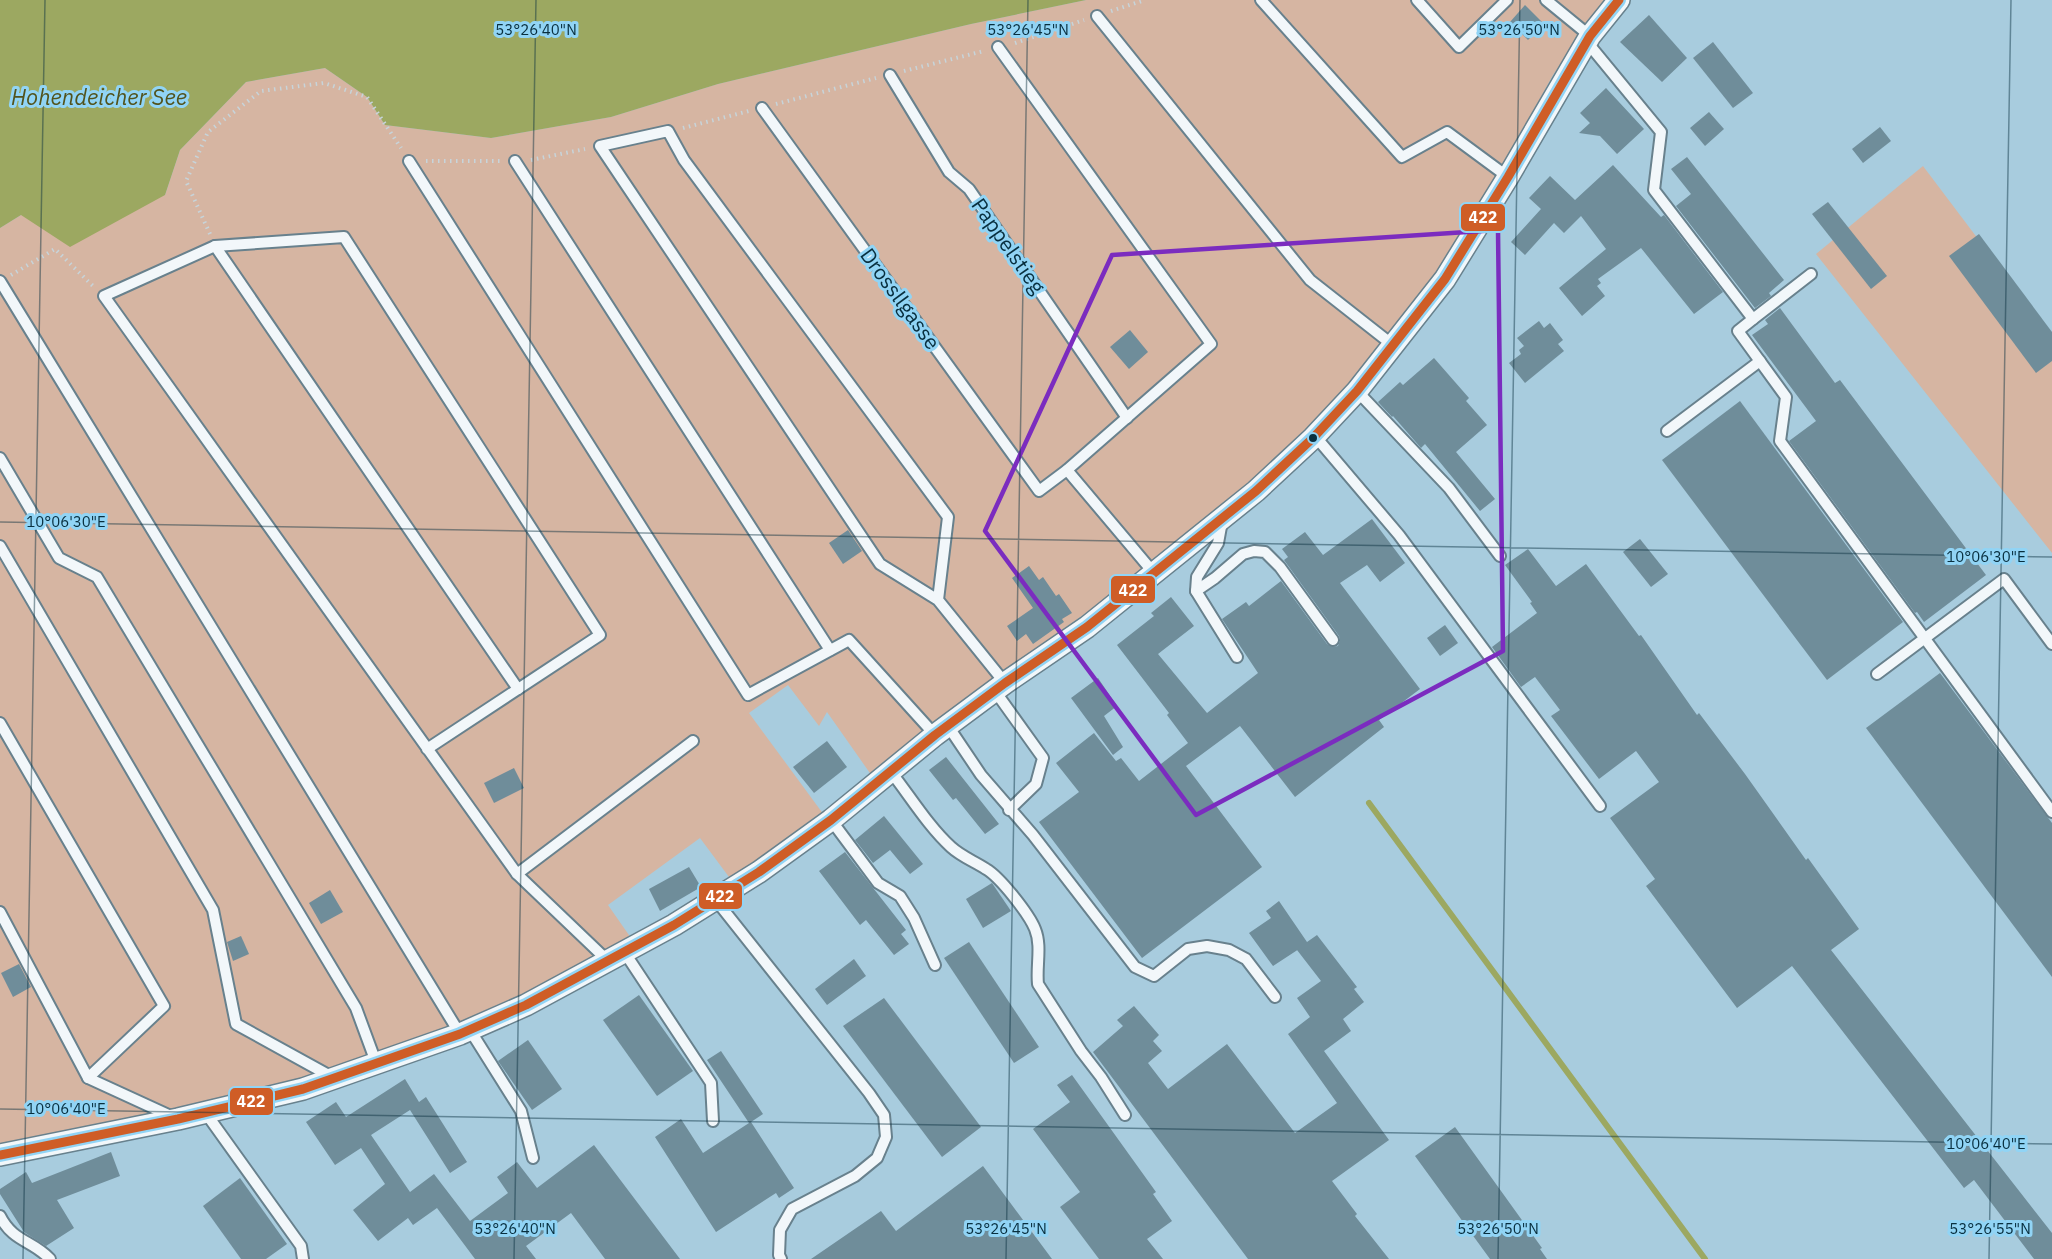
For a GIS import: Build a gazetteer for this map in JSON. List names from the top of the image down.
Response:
{
  "streets": {
    "lane": ["Pappelstieg", "Drossllgasse"]
  },
  "water": ["Hohendeicher See"],
  "lines": ["transit line 422"],
  "coordinates": [
    "53°26'40\"N",
    "53°26'45\"N",
    "53°26'50\"N",
    "10°06'30\"E",
    "10°06'40\"E",
    "53°26'55\"N"
  ]
}
